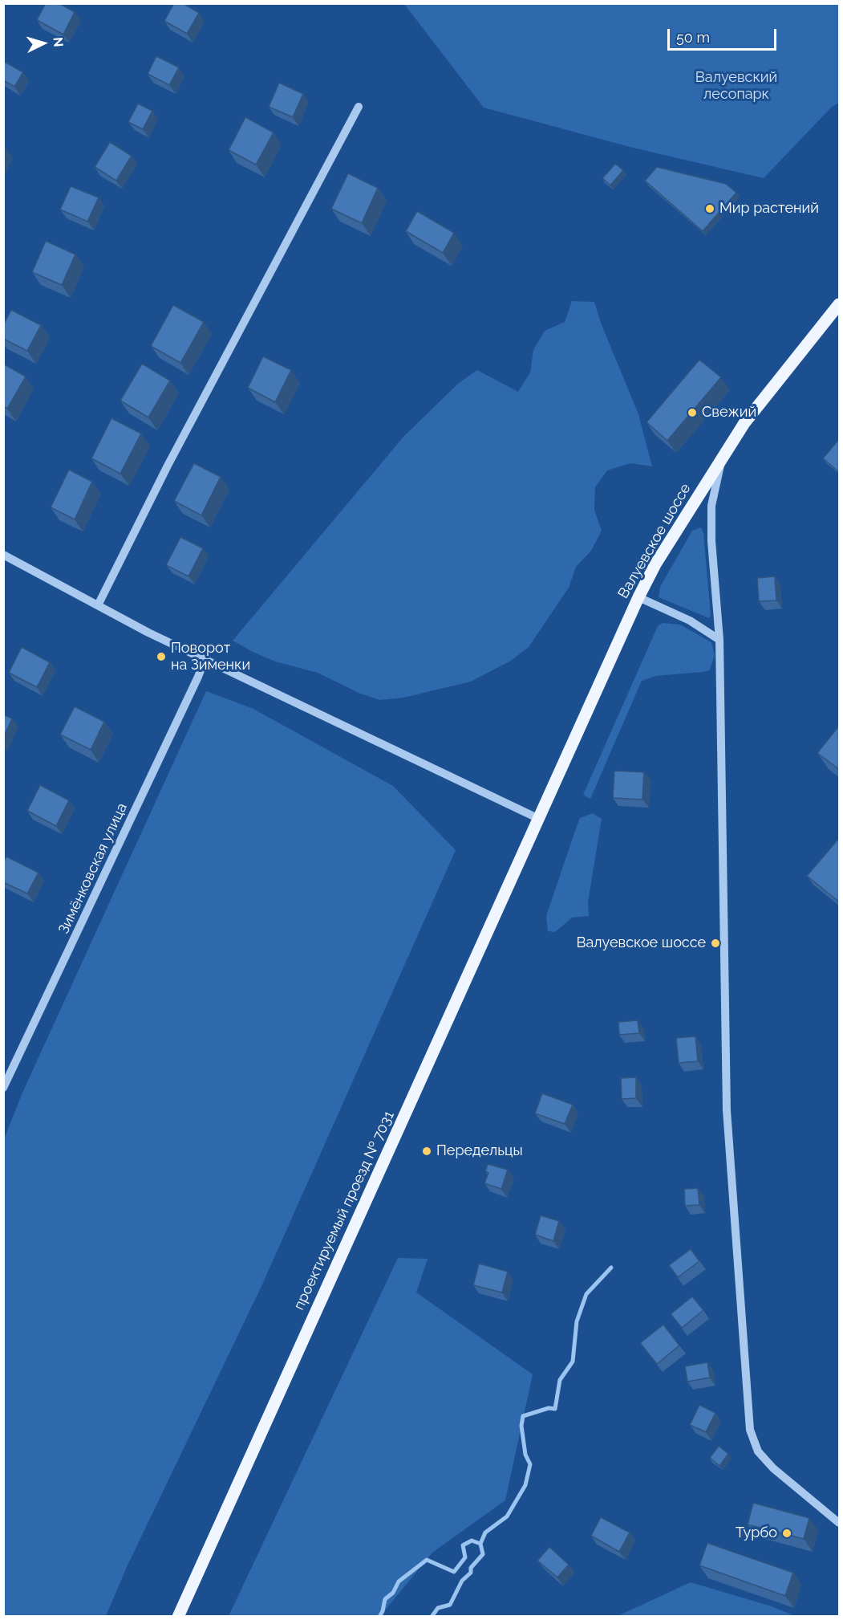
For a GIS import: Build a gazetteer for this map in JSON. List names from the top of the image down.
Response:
{
  "streets": {
    "main road": ["Валуевское шоссе", "проектируемый проезд № 7031"],
    "street": ["Зимёнковская улица"]
  },
  "crossings": [
    ["Валуевское шоссе", "проектируемый проезд № 7031"]
  ],
  "parks": ["Валуевский лесопарк"],
  "places": [
    "Мир растений",
    "Свежий",
    "Поворот на Зименки",
    "Валуевское шоссе",
    "Передельцы",
    "Турбо"
  ],
  "scale_bar": "50 m",
  "north": "right"
}
